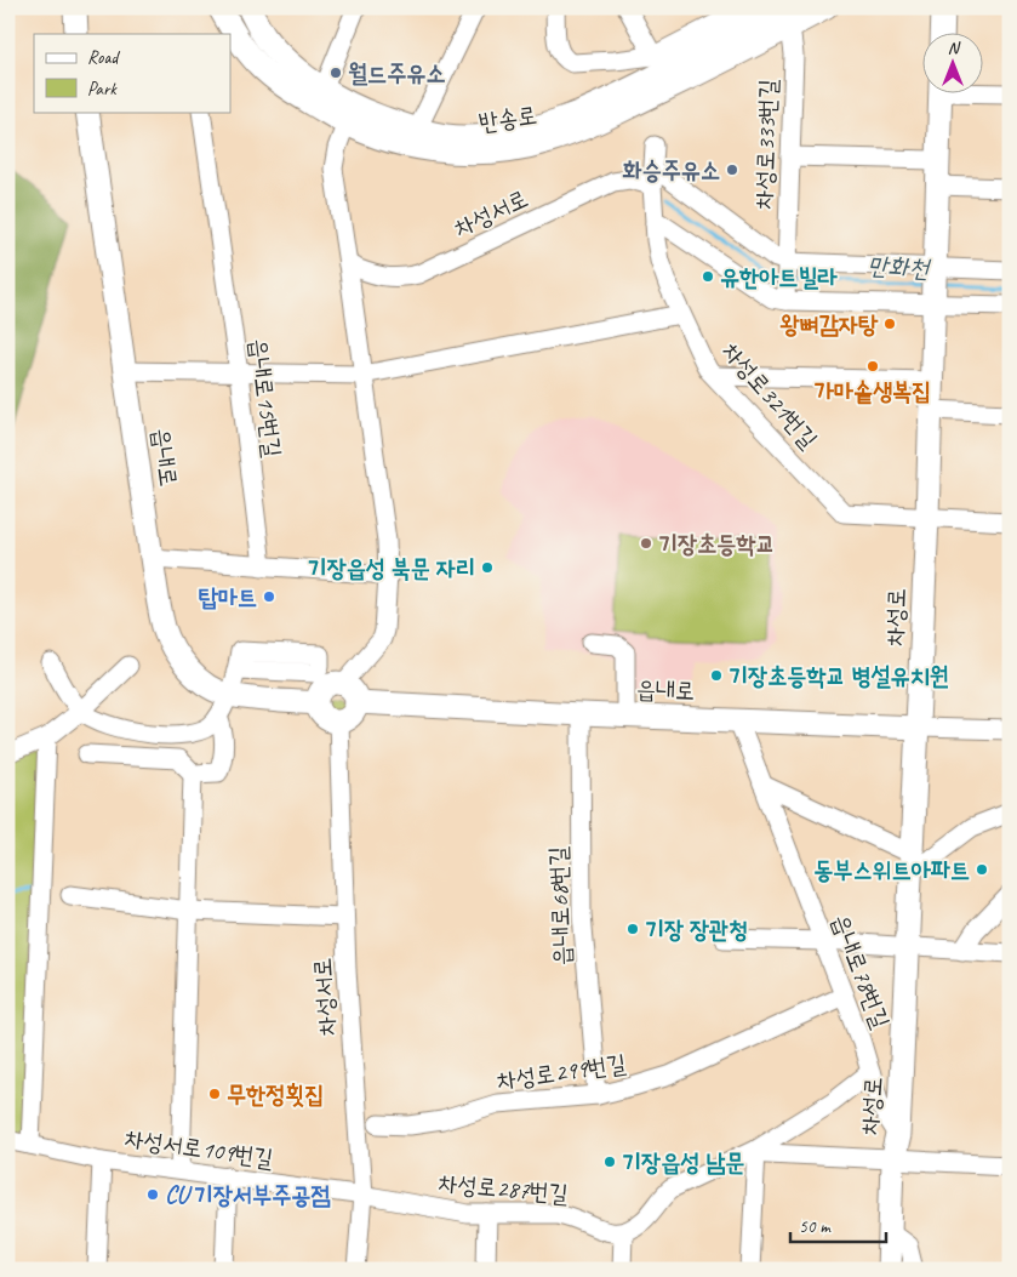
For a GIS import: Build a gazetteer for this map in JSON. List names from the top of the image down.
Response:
{
  "streets": {
    "main road": ["반송로", "읍내로", "차성로"],
    "street": [
      "차성로333번길",
      "차성서로",
      "차성로321번길",
      "읍내로15번길",
      "읍내로68번길",
      "읍내로78번길",
      "차성로299번길",
      "차성서로109번길",
      "차성로287번길"
    ]
  },
  "crossings": [
    ["반송로", "차성로333번길"],
    ["차성로333번길", "차성서로"],
    ["차성로333번길", "차성로321번길"],
    ["차성로333번길", "차성로"],
    ["차성서로", "차성로321번길"],
    ["차성서로", "읍내로"],
    ["차성서로", "차성서로109번길"],
    ["차성서로", "차성로287번길"],
    ["차성로321번길", "차성로"],
    ["읍내로", "차성로"],
    ["읍내로", "읍내로68번길"],
    ["읍내로", "읍내로78번길"],
    ["차성로", "읍내로78번길"],
    ["읍내로68번길", "차성로299번길"],
    ["읍내로78번길", "차성로299번길"],
    ["차성서로109번길", "차성로287번길"]
  ],
  "water": ["만화천"],
  "places": [
    "월드주유소",
    "화승주유소",
    "유한아트빌라",
    "왕뼈감자탕",
    "가마솥생복집",
    "기장초등학교",
    "기장읍성 북문 자리",
    "탑마트",
    "기장초등학교 병설유치원",
    "동부스위트아파트",
    "기장 장관청",
    "무한정횟집",
    "기장읍성 남문",
    "CU 기장서부주공점"
  ],
  "legend": ["Road", "Park"],
  "scale_bar": "50 m",
  "north": "top"
}
